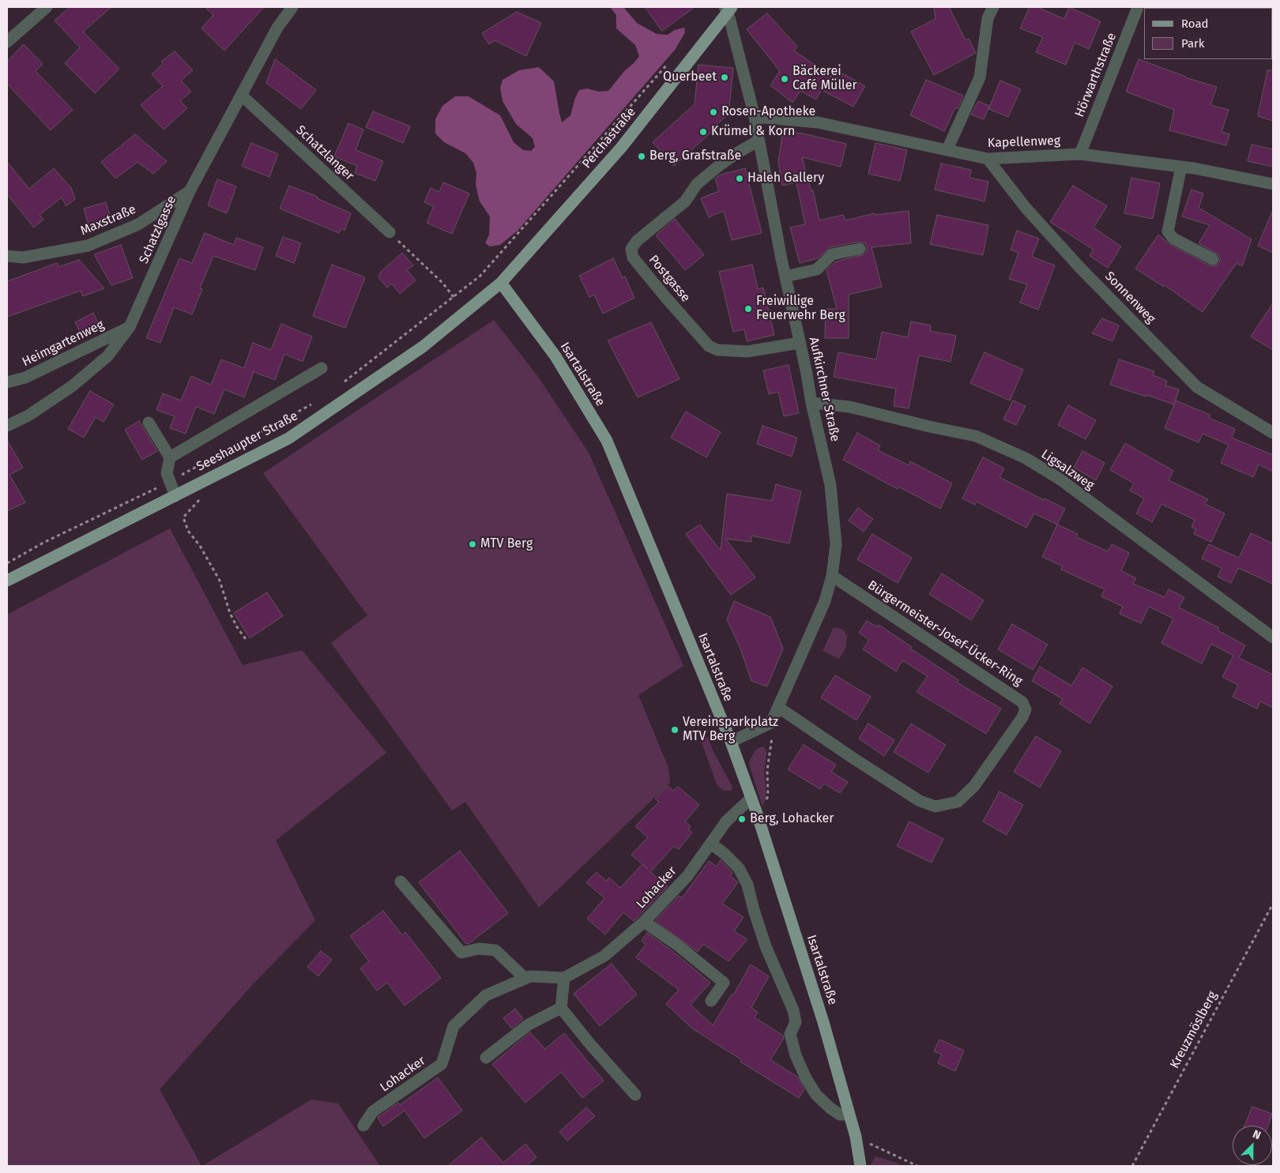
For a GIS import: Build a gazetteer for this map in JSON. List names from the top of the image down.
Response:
{
  "streets": {
    "main road": ["Perchastraße", "Isartalstraße", "Seeshaupter Straße"],
    "street": [
      "Hörwarthstraße",
      "Kapellenweg",
      "Schatzlanger",
      "Maxstraße",
      "Schatzlgasse",
      "Postgasse",
      "Sonnenweg",
      "Heimgartenweg",
      "Aufkirchner Straße",
      "Ligsalzweg",
      "Bürgermeister-Josef-Ücker-Ring",
      "Lohacker"
    ],
    "path": ["Kreuzmöslberg"]
  },
  "crossings": [
    ["Hörwarthstraße", "Kapellenweg"],
    ["Perchastraße", "Isartalstraße"],
    ["Perchastraße", "Aufkirchner Straße"],
    ["Perchastraße", "Seeshaupter Straße"],
    ["Kapellenweg", "Sonnenweg"],
    ["Kapellenweg", "Aufkirchner Straße"],
    ["Schatzlanger", "Schatzlgasse"],
    ["Maxstraße", "Schatzlgasse"],
    ["Schatzlgasse", "Heimgartenweg"],
    ["Postgasse", "Aufkirchner Straße"],
    ["Isartalstraße", "Seeshaupter Straße"],
    ["Isartalstraße", "Lohacker"],
    ["Aufkirchner Straße", "Ligsalzweg"],
    ["Aufkirchner Straße", "Bürgermeister-Josef-Ücker-Ring"]
  ],
  "places": [
    "Querbeet",
    "Bäckerei Café Müller",
    "Rosen-Apotheke",
    "Krümel & Korn",
    "Berg, Grafstraße",
    "Haleh Gallery",
    "Freiwillige Feuerwehr Berg",
    "MTV Berg",
    "Vereinsparkplatz MTV Berg",
    "Berg, Lohacker"
  ],
  "legend": ["Road", "Park"],
  "north": "top right"
}
